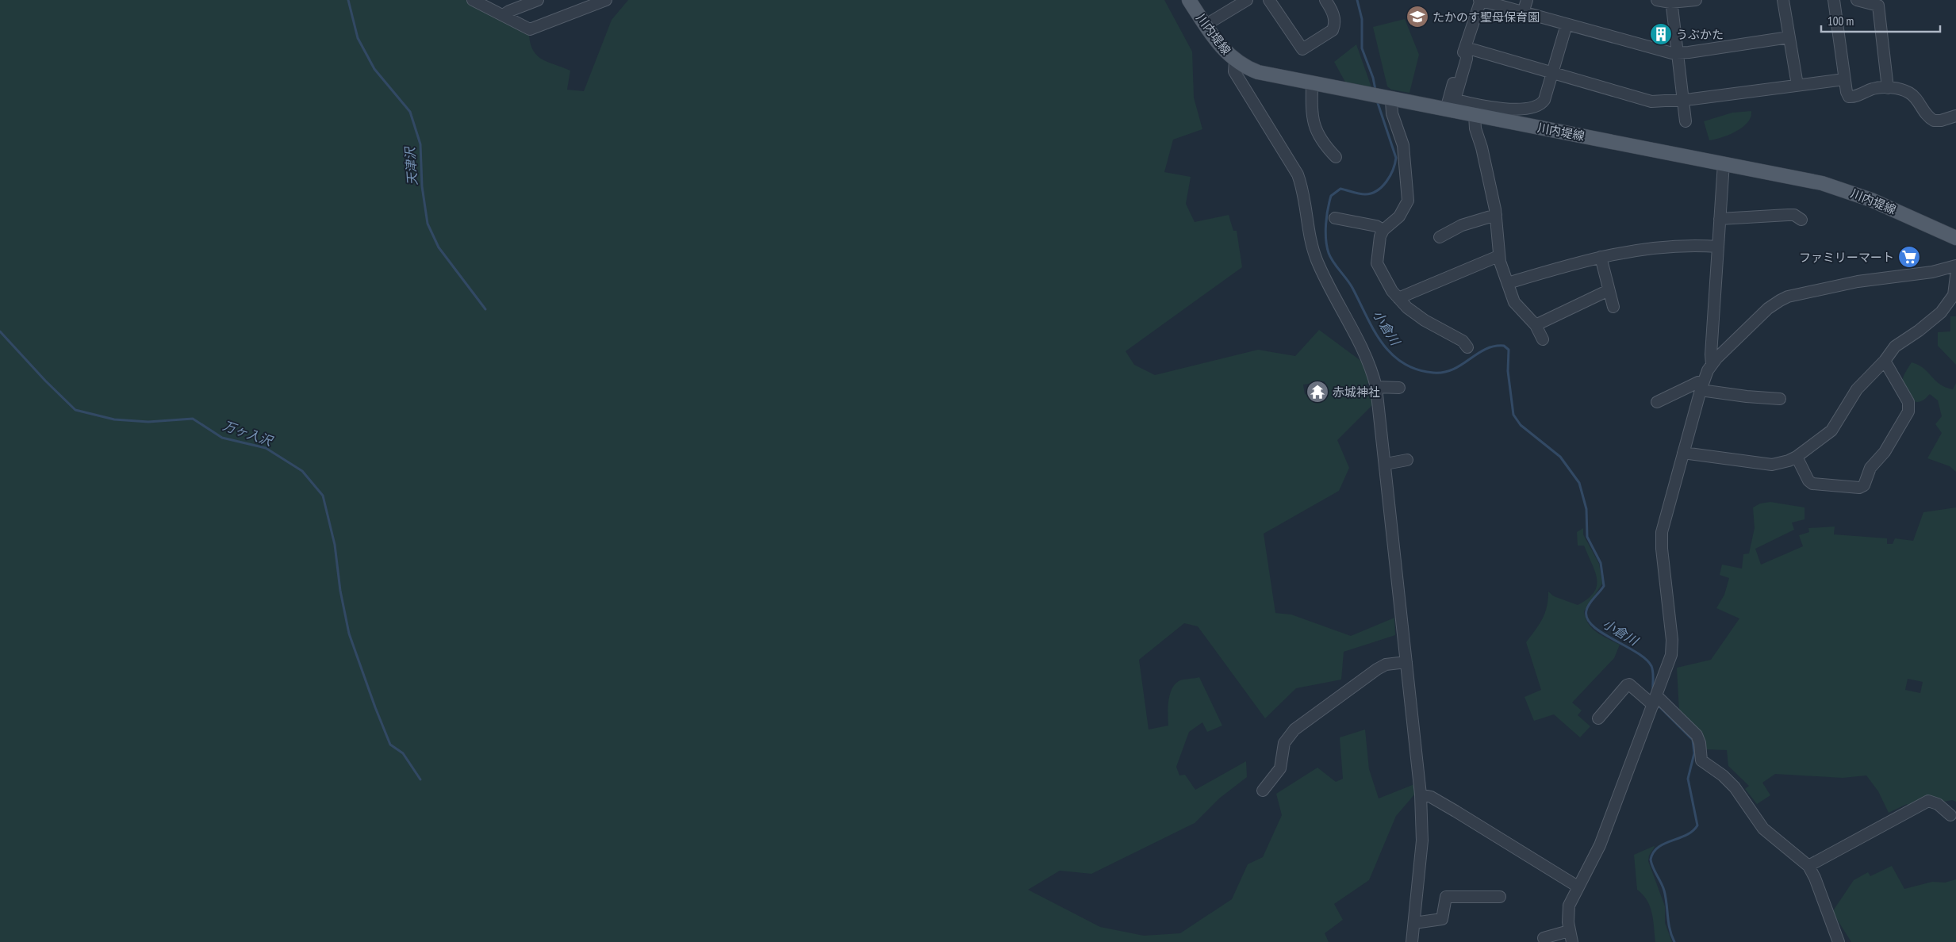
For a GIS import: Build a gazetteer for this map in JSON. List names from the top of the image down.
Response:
{
  "streets": {
    "main road": ["川内堤線"]
  },
  "water": ["天津沢", "小倉川", "万ヶ入沢"],
  "places": {
    "school or university": ["たかのす聖母保育園"],
    "building": ["うぶかた"],
    "supermarket": ["ファミリーマート"],
    "temple": ["赤城神社"]
  },
  "scale_bar": "100 m"
}
